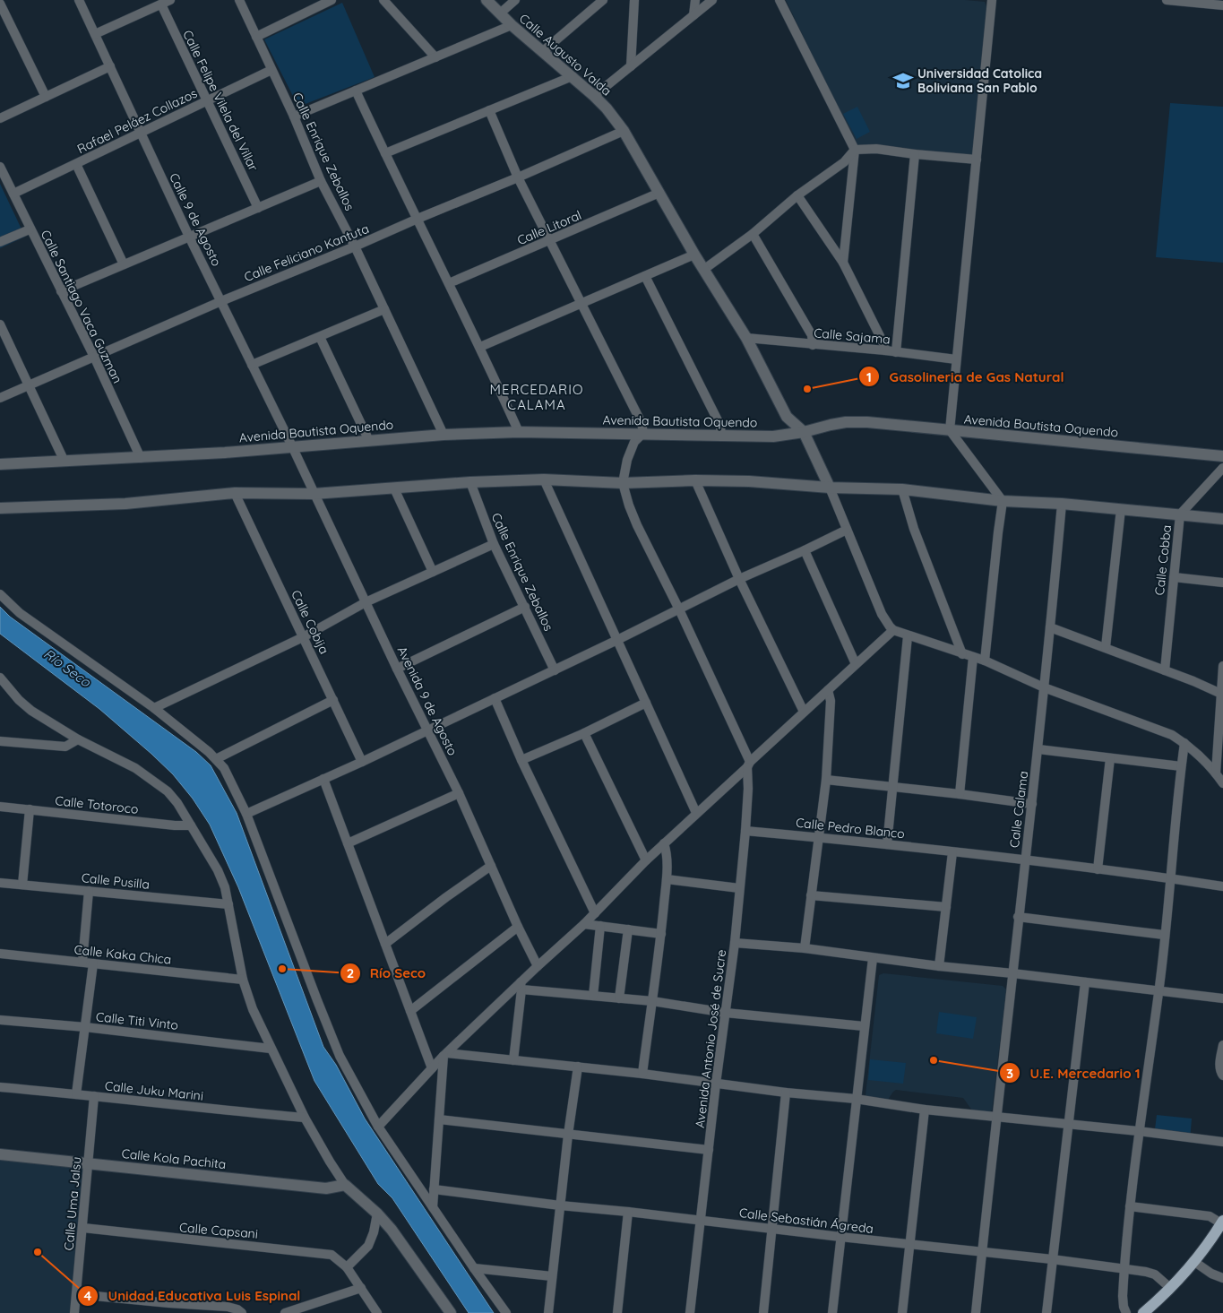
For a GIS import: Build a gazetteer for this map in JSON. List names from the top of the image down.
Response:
{
  "streets": {
    "street": [
      "Calle Augusto Valda",
      "Calle Felipe Vilela del Villar",
      "Rafael Peláez Collazos",
      "Calle Enrique Zeballos",
      "Calle 9 de Agosto",
      "Calle Litoral",
      "Calle Feliciano Kantuta",
      "Calle Santiago Vaca Guzman",
      "Calle Sajama",
      "Avenida Bautista Oquendo",
      "Calle Cobba",
      "Calle Cobija",
      "Avenida 9 de Agosto",
      "Calle Totoroco",
      "Calle Calama",
      "Calle Pedro Blanco",
      "Calle Pusilla",
      "Calle Kaka Chica",
      "Calle Titi Vinto",
      "Avenida Antonio José de Sucre",
      "Calle Juku Marini",
      "Calle Kola Pachita",
      "Calle Uma Jalsu",
      "Calle Sebastián Ágreda",
      "Calle Capsani"
    ]
  },
  "crossings": [
    ["Calle Augusto Valda", "Calle Litoral"],
    ["Calle Augusto Valda", "Calle Feliciano Kantuta"],
    ["Calle Augusto Valda", "Calle Sajama"],
    ["Calle Augusto Valda", "Avenida Bautista Oquendo"],
    ["Calle Felipe Vilela del Villar", "Rafael Peláez Collazos"],
    ["Rafael Peláez Collazos", "Calle Enrique Zeballos"],
    ["Rafael Peláez Collazos", "Calle 9 de Agosto"],
    ["Rafael Peláez Collazos", "Calle Santiago Vaca Guzman"],
    ["Calle Enrique Zeballos", "Calle Feliciano Kantuta"],
    ["Calle Enrique Zeballos", "Avenida Bautista Oquendo"],
    ["Calle 9 de Agosto", "Calle Feliciano Kantuta"],
    ["Calle 9 de Agosto", "Avenida Bautista Oquendo"],
    ["Calle 9 de Agosto", "Avenida 9 de Agosto"],
    ["Calle Feliciano Kantuta", "Calle Santiago Vaca Guzman"],
    ["Calle Santiago Vaca Guzman", "Avenida Bautista Oquendo"],
    ["Avenida Bautista Oquendo", "Avenida 9 de Agosto"],
    ["Calle Calama", "Calle Pedro Blanco"],
    ["Calle Calama", "Calle Sebastián Ágreda"],
    ["Calle Pedro Blanco", "Avenida Antonio José de Sucre"],
    ["Avenida Antonio José de Sucre", "Calle Sebastián Ágreda"],
    ["Calle Juku Marini", "Calle Uma Jalsu"],
    ["Calle Kola Pachita", "Calle Uma Jalsu"],
    ["Calle Uma Jalsu", "Calle Capsani"]
  ],
  "districts": ["MERCEDARIO CALAMA"],
  "water": ["Río Seco"],
  "places": {
    "school or university": ["Universidad Catolica Boliviana San Pablo"],
    "other": [
      "Gasolineria de Gas Natural",
      "Río Seco",
      "U.E. Mercedario 1",
      "Unidad Educativa Luis Espinal"
    ]
  }
}
